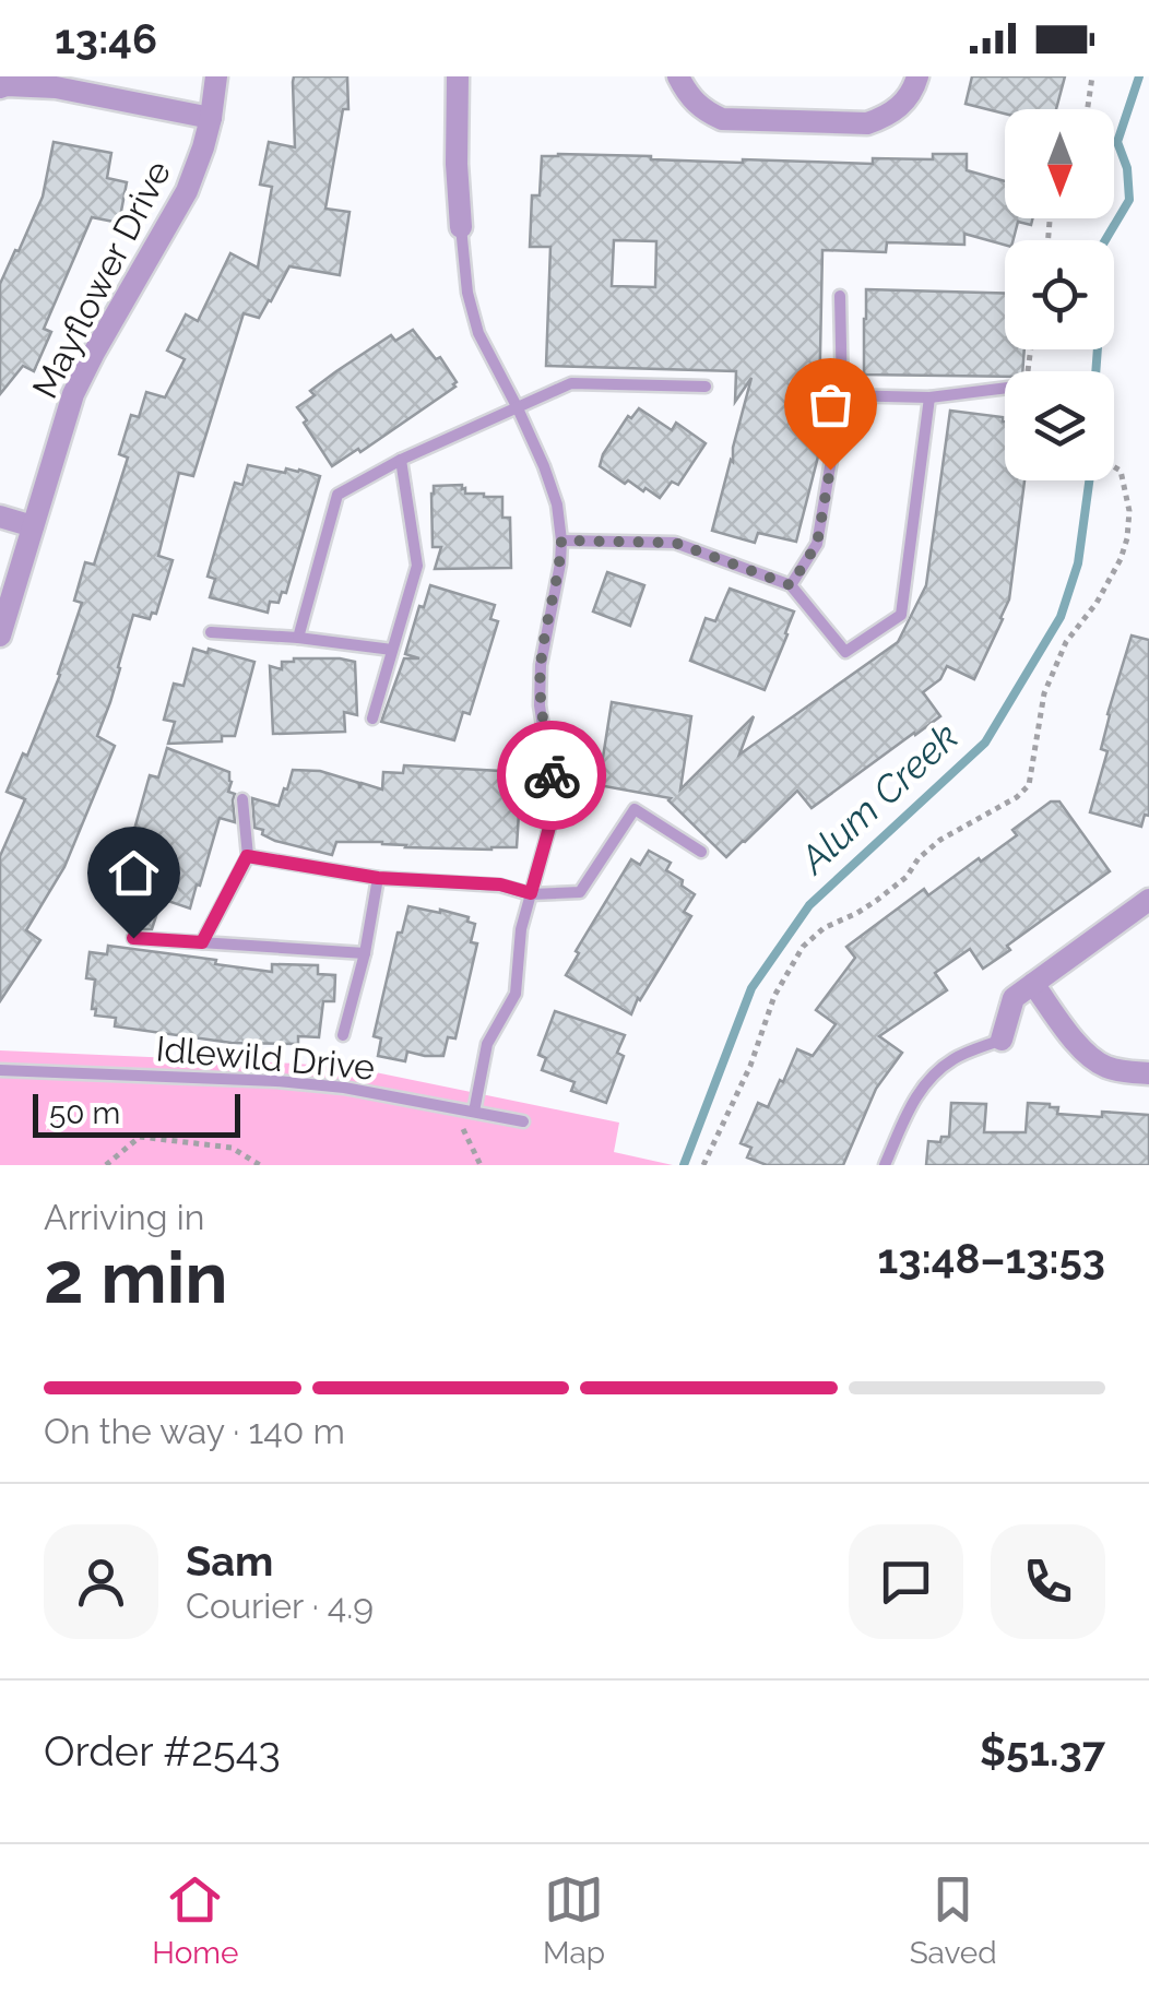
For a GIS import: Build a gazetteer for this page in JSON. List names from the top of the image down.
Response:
{
  "streets": {
    "street": ["Mayflower Drive"],
    "lane": ["Idlewild Drive"]
  },
  "water": ["Alum Creek"],
  "scale_bar": "50 m",
  "north": "bottom",
  "page": {
    "status": "13:46",
    "scale": "50 m",
    "heading": ["2 min", "Arriving in", "13:48–13:53"],
    "panel": [
      "Sam",
      "Courier · 4.9",
      "Order #2543",
      "$51.37"
    ],
    "bar": "On the way · 140 m",
    "tabs": ["Home", "Map", "Saved"]
  }
}
